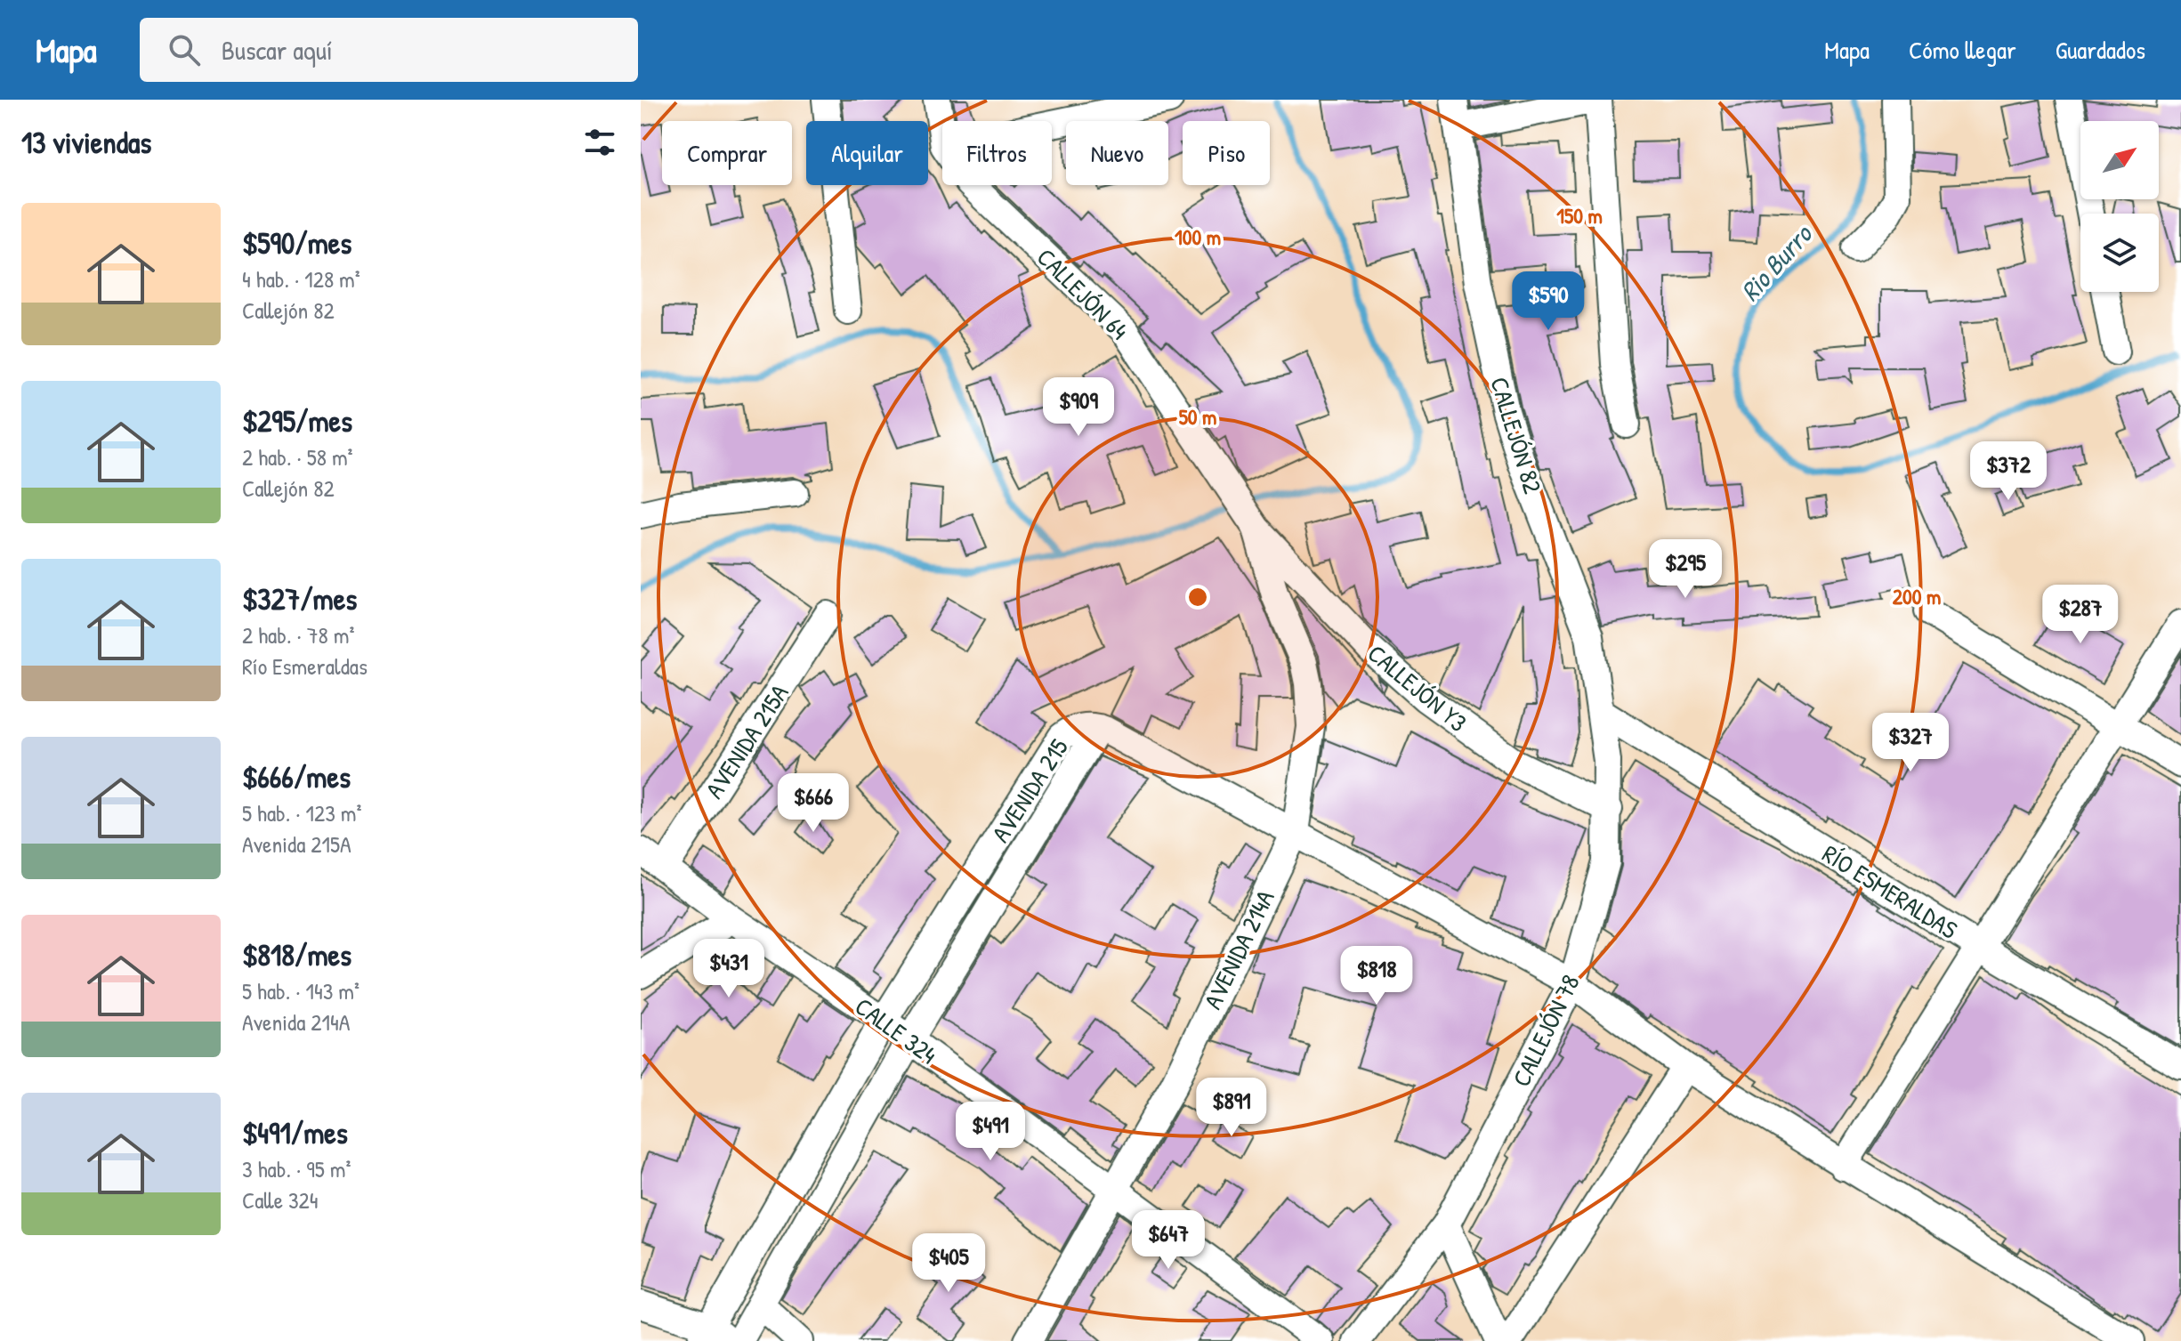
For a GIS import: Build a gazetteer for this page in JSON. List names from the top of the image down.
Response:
{
  "streets": {
    "street": [
      "CALLEJÓN 64",
      "CALLEJÓN 82",
      "CALLEJÓN Y3",
      "AVENIDA 215A",
      "AVENIDA 215",
      "RÍO ESMERALDAS",
      "AVENIDA 214A",
      "CALLE 324",
      "CALLEJÓN 78"
    ]
  },
  "crossings": [
    ["CALLEJÓN 64", "CALLEJÓN Y3"],
    ["CALLEJÓN 64", "AVENIDA 214A"],
    ["CALLEJÓN 82", "CALLEJÓN 78"],
    ["CALLEJÓN Y3", "AVENIDA 214A"],
    ["CALLEJÓN Y3", "CALLEJÓN 78"],
    ["AVENIDA 215A", "CALLE 324"],
    ["AVENIDA 215", "CALLE 324"],
    ["RÍO ESMERALDAS", "CALLEJÓN 78"],
    ["AVENIDA 214A", "CALLE 324"]
  ],
  "water": ["Rio Burro"],
  "north": "top right",
  "page": {
    "header": "Mapa",
    "search": "Buscar aquí",
    "nav": ["Mapa", "Cómo llegar", "Guardados"],
    "heading": "13 viviendas",
    "chip": [
      "Comprar",
      "Alquilar",
      "Filtros",
      "Nuevo",
      "Piso"
    ],
    "list": [
      {
        "name": "$590/mes",
        "note": "4 hab. · 128 m² · Callejón 82"
      },
      {
        "name": "$295/mes",
        "note": "2 hab. · 58 m² · Callejón 82"
      },
      {
        "name": "$327/mes",
        "note": "2 hab. · 78 m² · Río Esmeraldas"
      },
      {
        "name": "$666/mes",
        "note": "5 hab. · 123 m² · Avenida 215A"
      },
      {
        "name": "$818/mes",
        "note": "5 hab. · 143 m² · Avenida 214A"
      },
      {
        "name": "$491/mes",
        "note": "3 hab. · 95 m² · Calle 324"
      }
    ],
    "price": [
      "$590",
      "$909",
      "$372",
      "$295",
      "$287",
      "$327",
      "$666",
      "$431",
      "$818",
      "$891",
      "$491",
      "$647",
      "$405"
    ]
  },
  "rings": [
    "150 m",
    "100 m",
    "50 m",
    "200 m"
  ]
}
